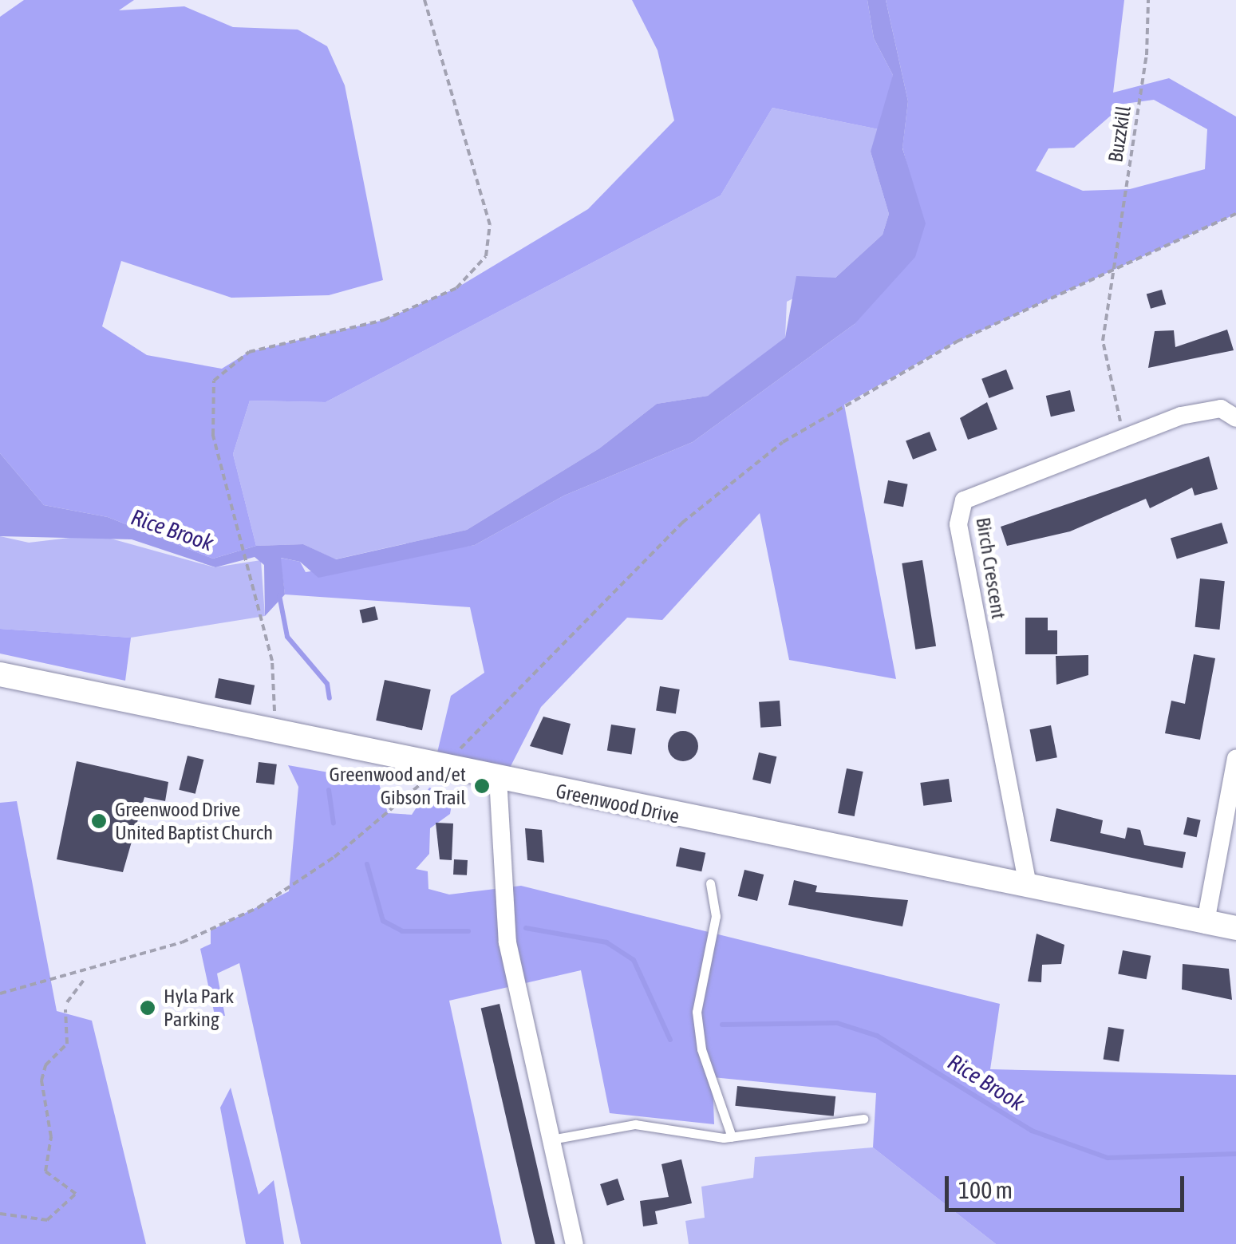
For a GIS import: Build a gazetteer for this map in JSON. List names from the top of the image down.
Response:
{
  "streets": {
    "main road": ["Greenwood Drive"],
    "street": ["Birch Crescent"],
    "path": ["Buzzkill"]
  },
  "crossings": [
    ["Buzzkill", "Birch Crescent"],
    ["Birch Crescent", "Greenwood Drive"]
  ],
  "water": ["Rice Brook"],
  "places": ["Greenwood and/et Gibson Trail", "Greenwood Drive United Baptist Church", "Hyla Park Parking"],
  "scale_bar": "100 m"
}
